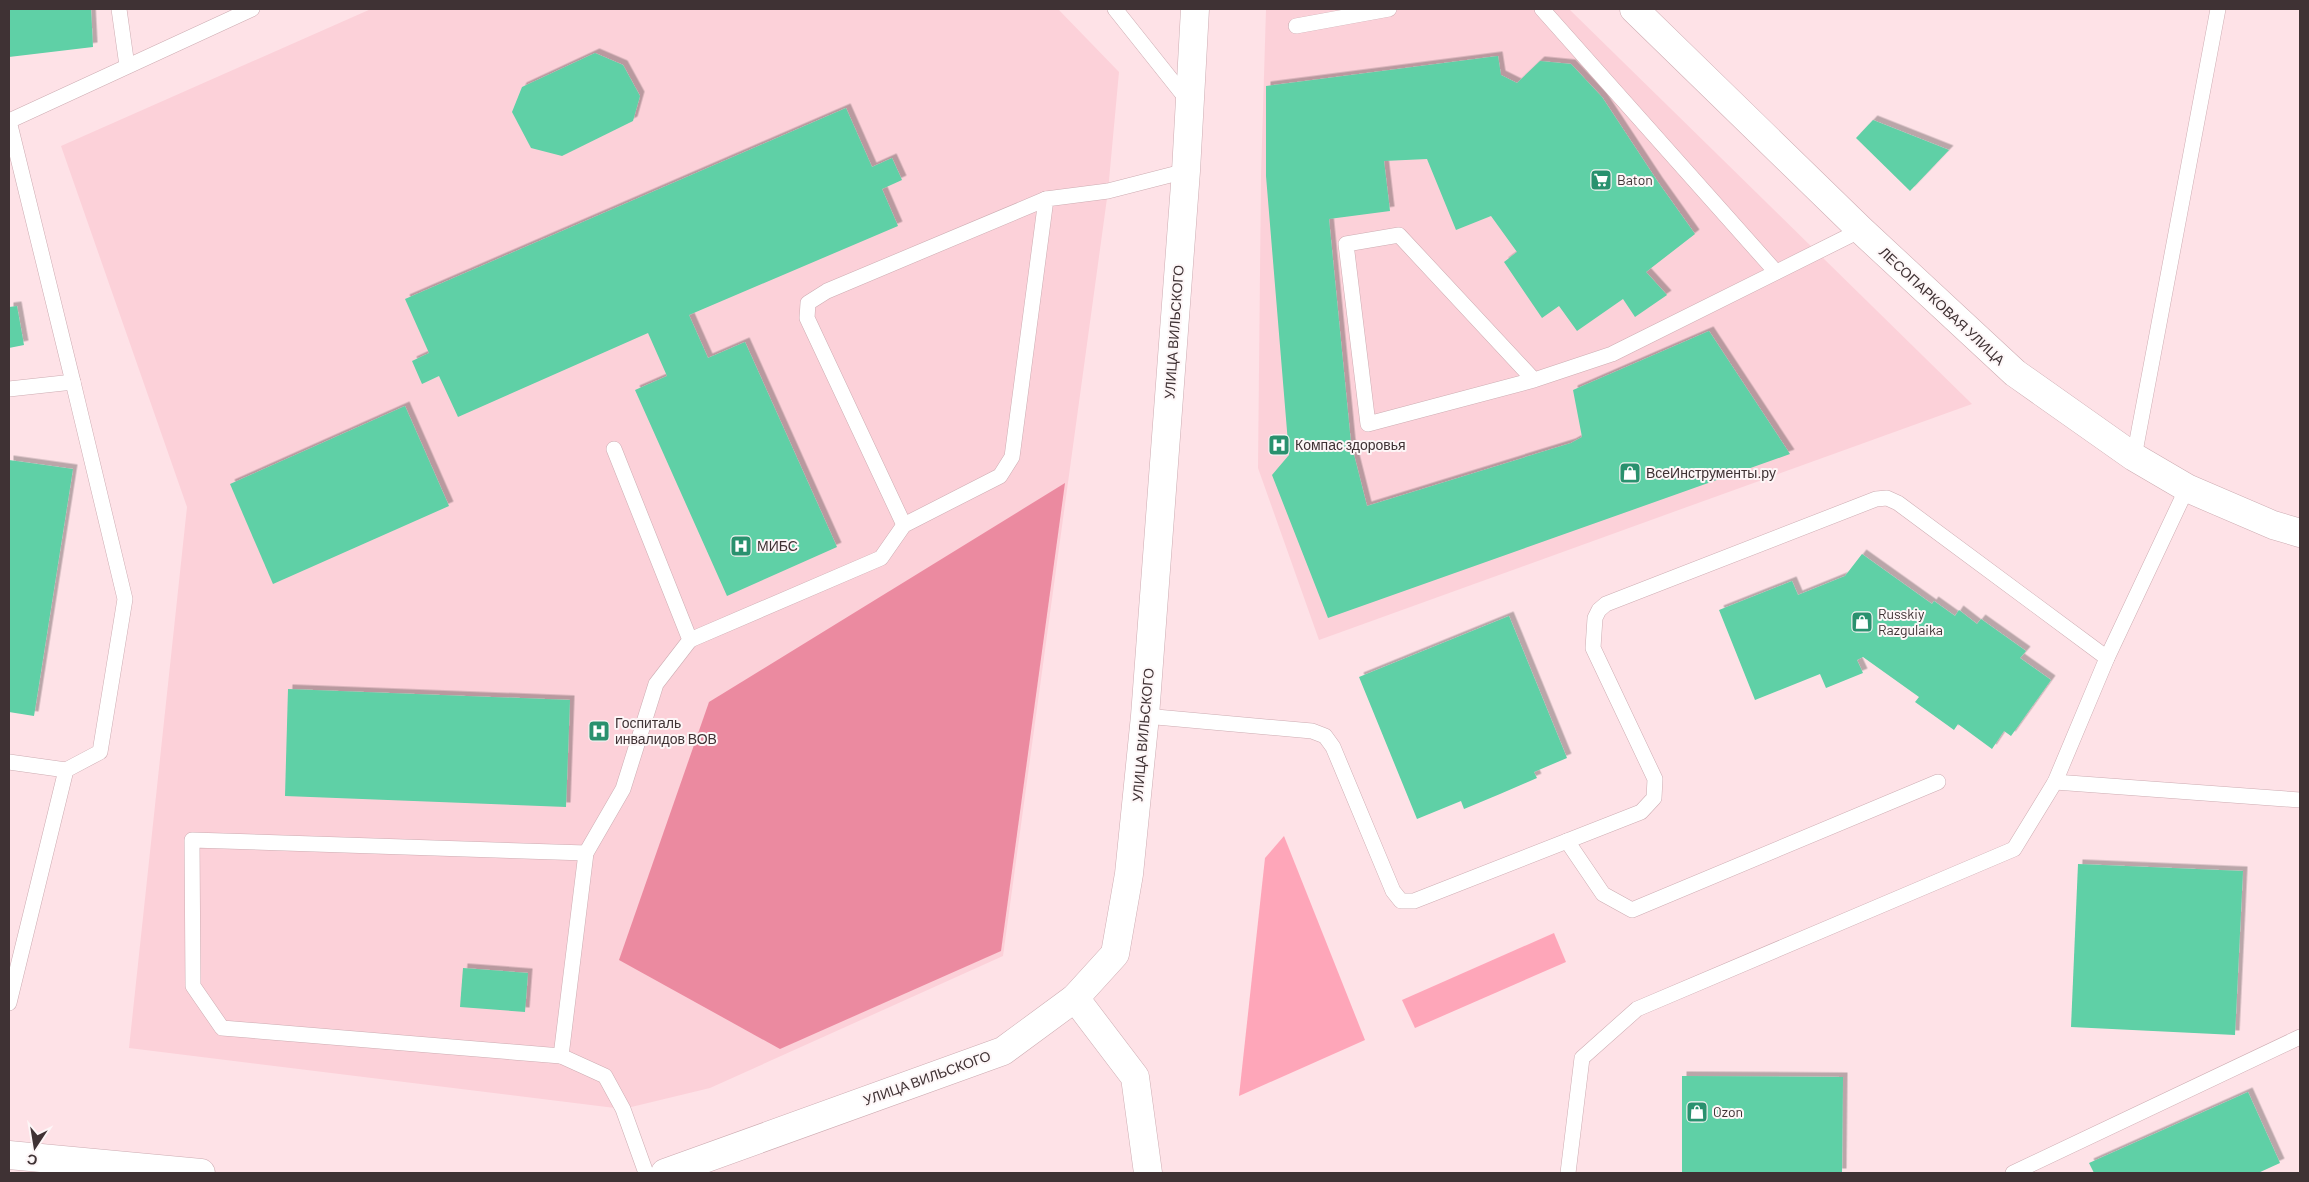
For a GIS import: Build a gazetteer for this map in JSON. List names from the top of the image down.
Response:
{
  "streets": {
    "street": ["ЛЕСОПАРКОВАЯ УЛИЦА", "УЛИЦА ВИЛЬСКОГО"]
  },
  "places": {
    "supermarket": ["Baton"],
    "hospital": ["Компас здоровья", "МИБС", "Госпиталь инвалидов ВОВ"],
    "shop": ["ВсеИнструменты.ру", "Russkiy Razgulaika", "Ozon"]
  },
  "north": "bottom"
}
